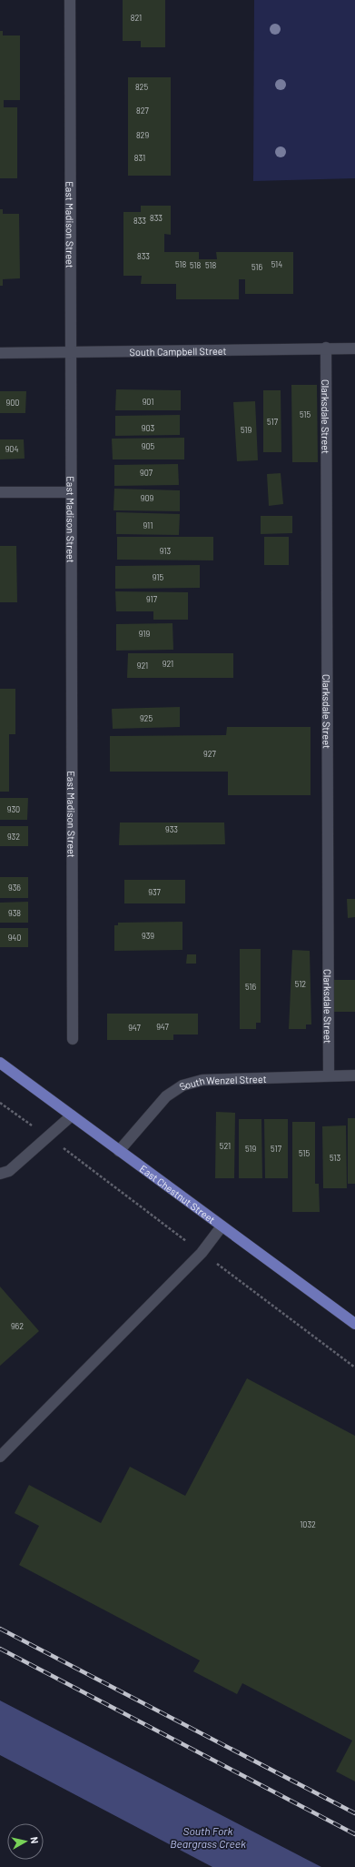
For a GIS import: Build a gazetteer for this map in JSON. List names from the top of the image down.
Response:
{
  "streets": {
    "main road": ["East Chestnut Street"],
    "street": [
      "East Madison Street",
      "South Campbell Street",
      "Clarksdale Street",
      "South Wenzel Street"
    ]
  },
  "crossings": [
    ["East Madison Street", "South Campbell Street"],
    ["South Campbell Street", "Clarksdale Street"],
    ["Clarksdale Street", "South Wenzel Street"],
    ["South Wenzel Street", "East Chestnut Street"]
  ],
  "water": ["South Fork Beargrass Creek"],
  "house_numbers": [
    "821",
    "825",
    "827",
    "829",
    "831",
    "833",
    "833",
    "833",
    "518",
    "514",
    "518",
    "518",
    "516",
    "901",
    "900",
    "515",
    "517",
    "903",
    "519",
    "905",
    "904",
    "907",
    "909",
    "911",
    "913",
    "915",
    "917",
    "919",
    "921",
    "921",
    "925",
    "927",
    "930",
    "933",
    "932",
    "936",
    "937",
    "938",
    "939",
    "940",
    "512",
    "516",
    "947",
    "947",
    "521",
    "519",
    "517",
    "515",
    "513",
    "962",
    "1032"
  ],
  "north": "right"
}
